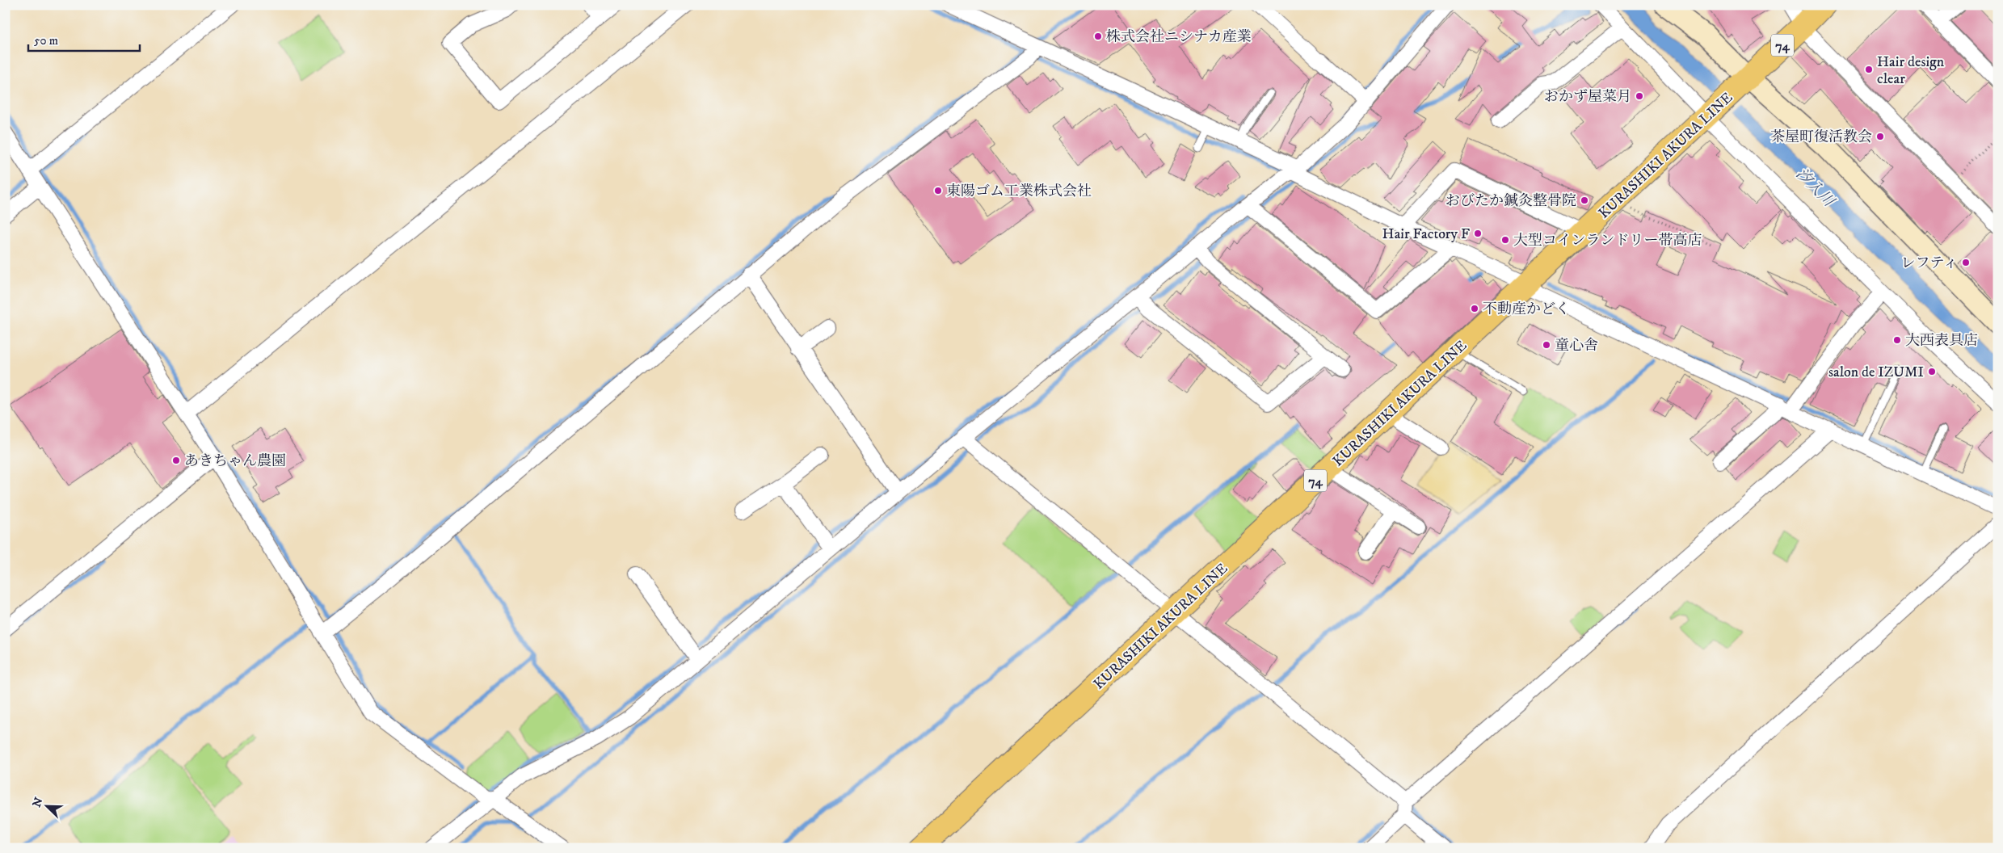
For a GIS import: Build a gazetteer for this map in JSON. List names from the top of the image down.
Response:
{
  "streets": {
    "main road": ["74", "KURASHIKI AKURA LINE"]
  },
  "water": ["汐入川"],
  "places": [
    "株式会社ニシナカ産業",
    "Hair design clear",
    "おかず屋菜月",
    "茶屋町復活教会",
    "東陽ゴム工業株式会社",
    "おびたか鍼灸整骨院",
    "Hair Factory F",
    "大型コインランドリー帯高店",
    "レフティ",
    "不動産かどく",
    "大西表具店",
    "童心舎",
    "salon de IZUMI",
    "あきちゃん農園"
  ],
  "scale_bar": "50 m",
  "north": "top left"
}
